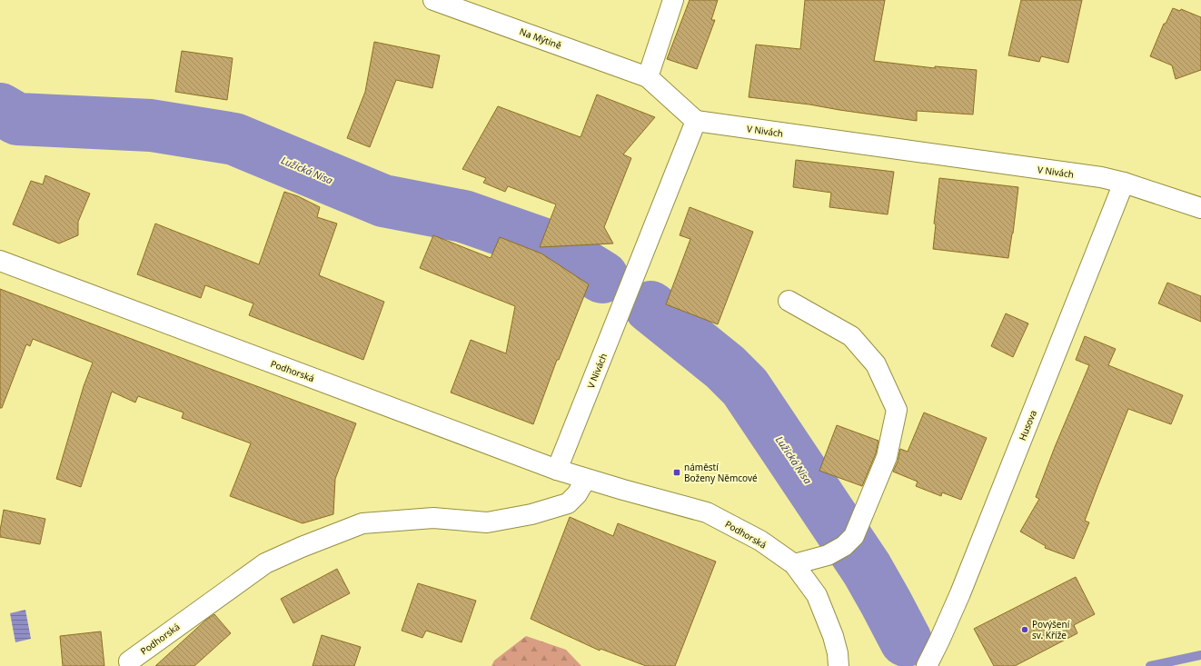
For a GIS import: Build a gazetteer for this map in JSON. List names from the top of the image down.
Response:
{
  "streets": {
    "street": [
      "Na Mýtině",
      "V Nivách",
      "Podhorská",
      "Husova"
    ]
  },
  "crossings": [
    ["Na Mýtině", "V Nivách"],
    ["V Nivách", "Podhorská"],
    ["V Nivách", "Husova"]
  ],
  "water": ["Lužická Nisa"],
  "places": {
    "transit": ["náměstí Boženy Němcové"],
    "other": ["Povýšení sv. Kříže"]
  }
}
